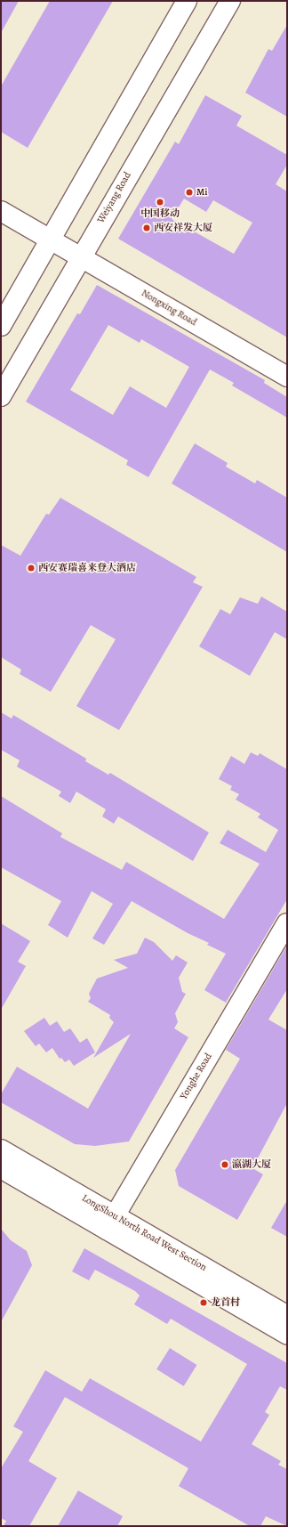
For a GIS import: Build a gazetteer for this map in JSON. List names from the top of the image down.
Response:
{
  "streets": {
    "street": [
      "Weiyang Road",
      "Nongxing Road",
      "Yonghe Road",
      "LongShou North Road West Section"
    ]
  },
  "crossings": [
    ["Weiyang Road", "Nongxing Road"],
    ["Yonghe Road", "LongShou North Road West Section"]
  ],
  "places": [
    "Mi",
    "中国移动",
    "西安祥发大厦",
    "西安赛瑞喜来登大酒店",
    "瀛湖大厦",
    "龙首村"
  ]
}
